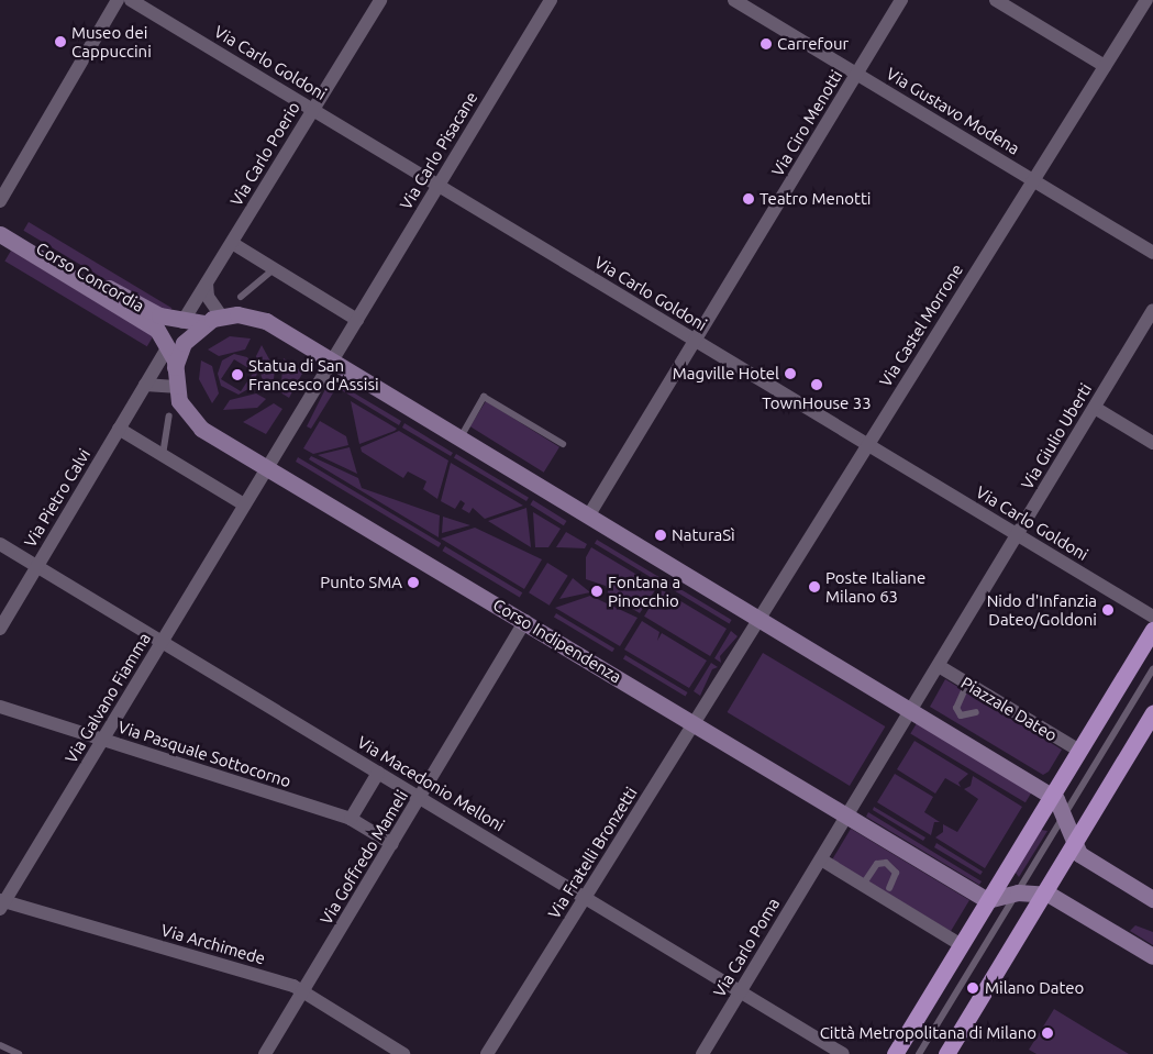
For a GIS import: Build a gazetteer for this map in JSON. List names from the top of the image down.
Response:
{
  "streets": {
    "street": [
      "Via Carlo Goldoni",
      "Via Gustavo Modena",
      "Via Ciro Menotti",
      "Via Carlo Pisacane",
      "Via Carlo Poerio",
      "Corso Concordia",
      "Via Castel Morrone",
      "Via Giulio Uberti",
      "Via Pietro Calvi",
      "Corso Indipendenza",
      "Via Galvano Fiamma",
      "Piazzale Dateo",
      "Via Pasquale Sottocorno",
      "Via Macedonio Melloni",
      "Via Fratelli Bronzetti",
      "Via Goffredo Mameli",
      "Via Archimede",
      "Via Carlo Poma"
    ]
  },
  "crossings": [
    ["Via Carlo Goldoni", "Via Ciro Menotti"],
    ["Via Carlo Goldoni", "Via Carlo Pisacane"],
    ["Via Carlo Goldoni", "Via Carlo Poerio"],
    ["Via Carlo Goldoni", "Via Castel Morrone"],
    ["Via Carlo Goldoni", "Via Giulio Uberti"],
    ["Via Gustavo Modena", "Via Ciro Menotti"],
    ["Via Gustavo Modena", "Via Castel Morrone"],
    ["Via Carlo Pisacane", "Corso Concordia"],
    ["Via Carlo Pisacane", "Corso Indipendenza"],
    ["Via Carlo Pisacane", "Via Galvano Fiamma"],
    ["Via Carlo Poerio", "Corso Concordia"],
    ["Corso Concordia", "Via Pietro Calvi"],
    ["Corso Concordia", "Corso Indipendenza"],
    ["Corso Concordia", "Via Galvano Fiamma"],
    ["Via Castel Morrone", "Via Fratelli Bronzetti"],
    ["Via Giulio Uberti", "Piazzale Dateo"],
    ["Via Pietro Calvi", "Via Macedonio Melloni"],
    ["Corso Indipendenza", "Via Galvano Fiamma"],
    ["Corso Indipendenza", "Via Fratelli Bronzetti"],
    ["Corso Indipendenza", "Via Goffredo Mameli"],
    ["Via Galvano Fiamma", "Via Pasquale Sottocorno"],
    ["Via Galvano Fiamma", "Via Macedonio Melloni"],
    ["Via Galvano Fiamma", "Via Archimede"],
    ["Via Pasquale Sottocorno", "Via Goffredo Mameli"],
    ["Via Macedonio Melloni", "Via Fratelli Bronzetti"],
    ["Via Macedonio Melloni", "Via Goffredo Mameli"],
    ["Via Macedonio Melloni", "Via Carlo Poma"],
    ["Via Goffredo Mameli", "Via Archimede"]
  ],
  "places": [
    "Museo dei Cappuccini",
    "Carrefour",
    "Teatro Menotti",
    "Magville Hotel",
    "Statua di San Francesco d'Assisi",
    "TownHouse 33",
    "NaturaSì",
    "Punto SMA",
    "Poste Italiane Milano 63",
    "Fontana a Pinocchio",
    "Nido d'Infanzia Dateo/Goldoni",
    "Milano Dateo",
    "Città Metropolitana di Milano"
  ]
}
